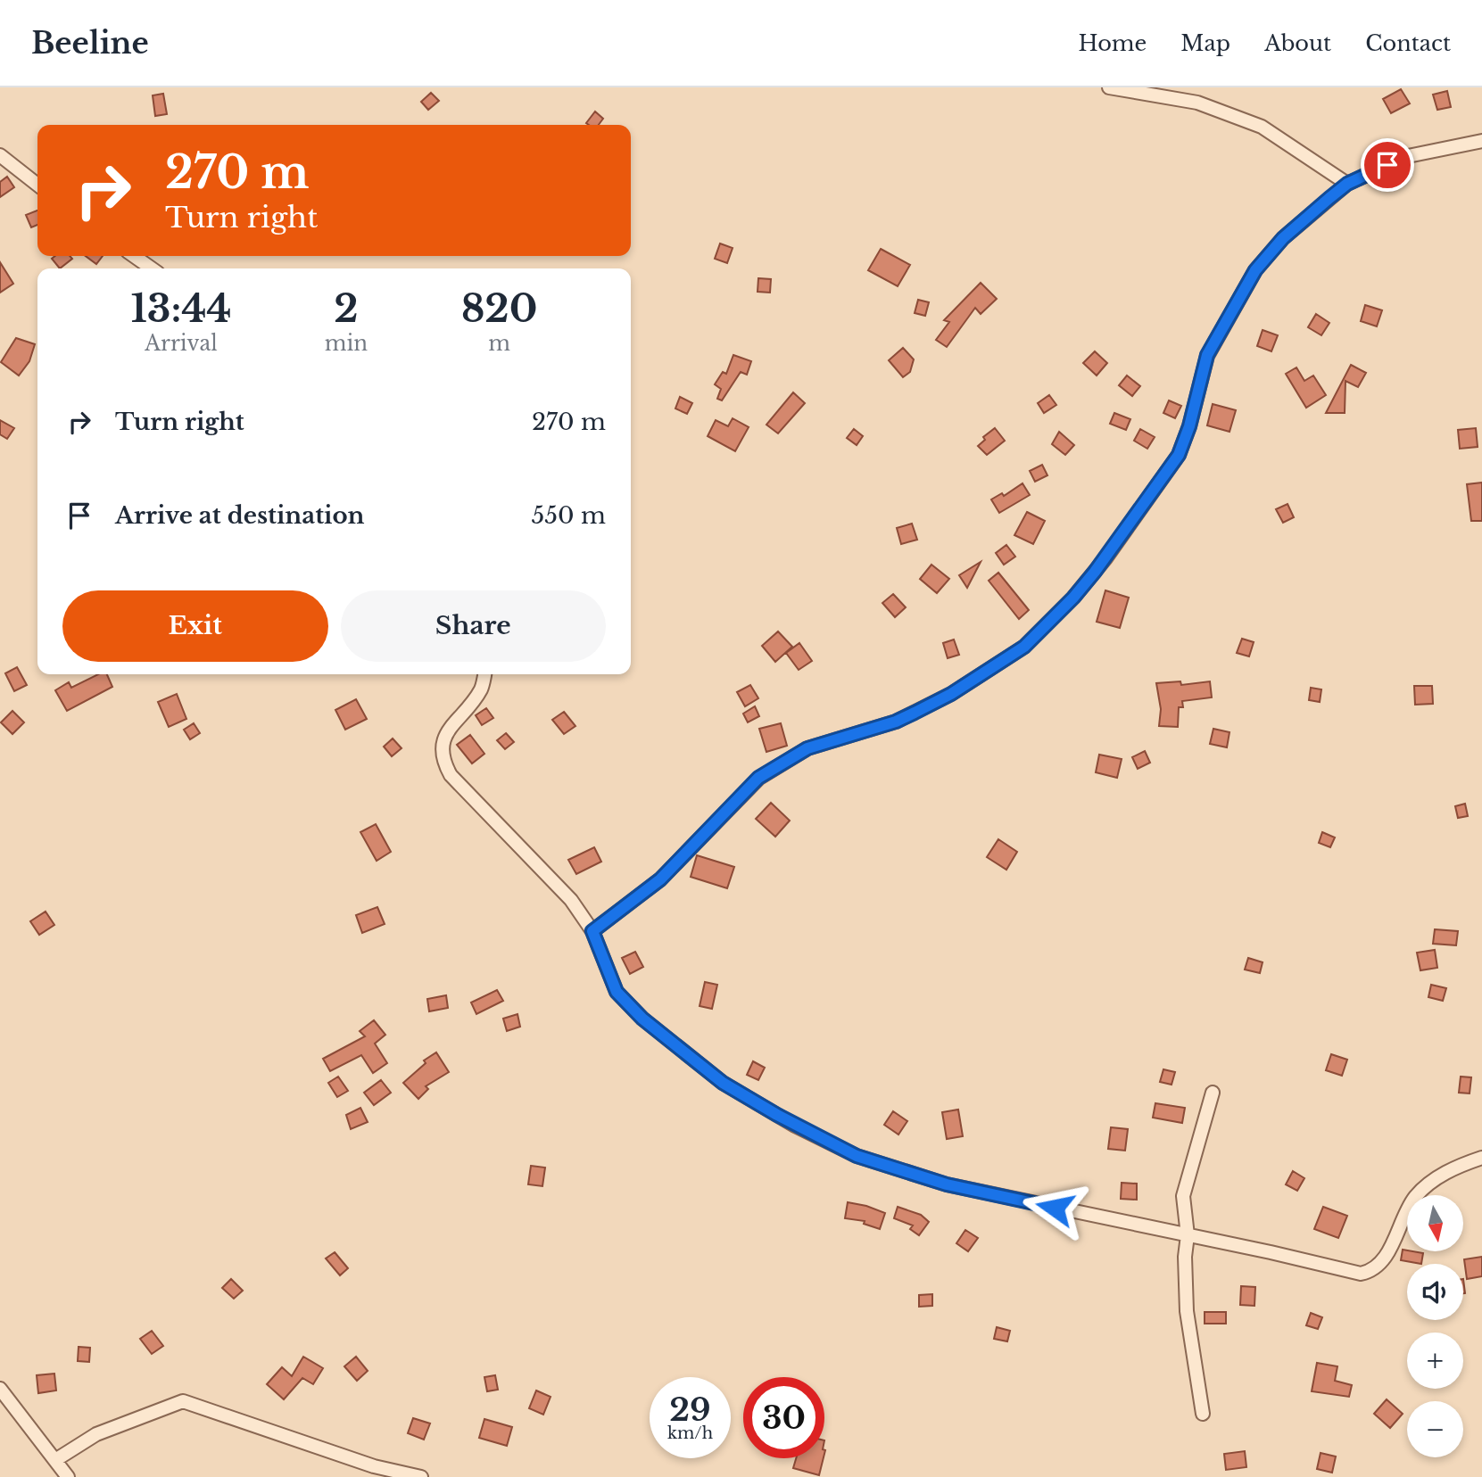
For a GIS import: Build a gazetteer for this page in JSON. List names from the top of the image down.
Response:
{
  "north": "bottom",
  "page": {
    "header": "Beeline",
    "nav": [
      "Home",
      "Map",
      "About",
      "Contact"
    ],
    "turn": ["270 m", "Turn right"],
    "eta": [
      "13:44",
      "Arrival",
      "2",
      "min",
      "820",
      "m"
    ],
    "list": [
      {
        "name": "Turn right",
        "value": "270 m"
      },
      {
        "name": "Arrive at destination",
        "value": "550 m"
      }
    ],
    "buttons": ["Exit", "Share"],
    "map_buttons": ["+", "−"],
    "speed": "29 km/h",
    "limit": "30"
  }
}
